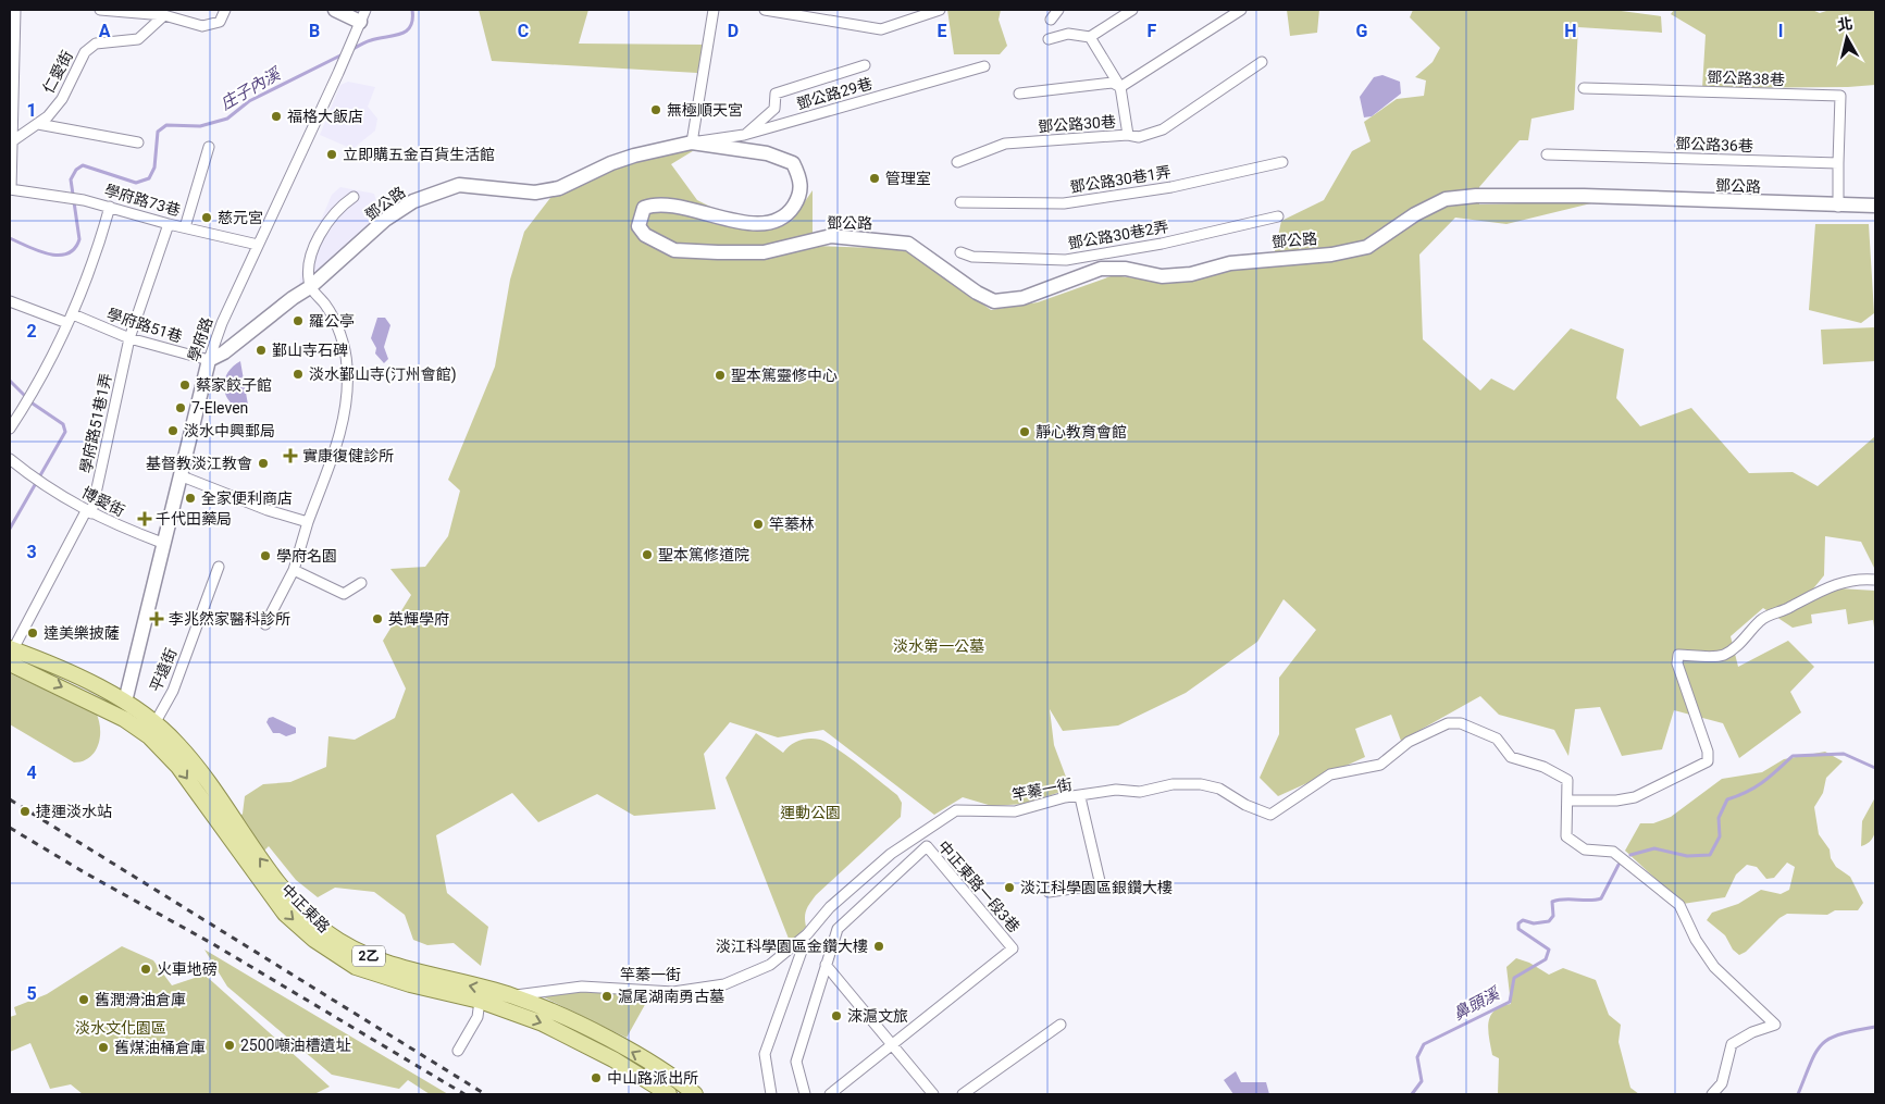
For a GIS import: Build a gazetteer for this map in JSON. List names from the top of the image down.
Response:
{
  "streets": {
    "main road": ["中正東路", "2乙"],
    "street": [
      "仁愛街",
      "鄧公路38巷",
      "鄧公路29巷",
      "鄧公路30巷",
      "鄧公路36巷",
      "鄧公路30巷1弄",
      "鄧公路",
      "學府路73巷",
      "鄧公路30巷2弄",
      "學府路51巷",
      "學府路",
      "學府路51巷1弄",
      "博愛街",
      "平遠街",
      "竿蓁一街",
      "中正東路一段3巷"
    ]
  },
  "crossings": [
    ["鄧公路38巷", "鄧公路36巷"],
    ["鄧公路29巷", "鄧公路"],
    ["鄧公路", "學府路51巷"],
    ["鄧公路", "學府路"],
    ["學府路73巷", "學府路"],
    ["學府路73巷", "學府路51巷1弄"],
    ["學府路51巷", "學府路"],
    ["學府路51巷", "學府路51巷1弄"],
    ["學府路", "博愛街"],
    ["學府路", "中正東路"],
    ["學府路51巷1弄", "博愛街"],
    ["學府路51巷1弄", "中正東路"],
    ["平遠街", "中正東路"],
    ["竿蓁一街", "中正東路"]
  ],
  "water": ["庄子內溪", "鼻頭溪"],
  "parks": ["淡水第一公墓", "運動公園", "淡水文化園區"],
  "places": {
    "other": [
      "無極順天宮",
      "福格大飯店",
      "立即購五金百貨生活館",
      "管理室",
      "慈元宮",
      "羅公亭",
      "鄞山寺石碑",
      "淡水鄞山寺(汀州會館)",
      "聖本篤靈修中心",
      "蔡家餃子館",
      "7-Eleven",
      "淡水中興郵局",
      "靜心教育會館",
      "基督教淡江教會",
      "全家便利商店",
      "竿蓁林",
      "聖本篤修道院",
      "學府名園",
      "英輝學府",
      "達美樂披薩",
      "捷運淡水站",
      "淡江科學園區銀鑽大樓",
      "淡江科學園區金鑽大樓",
      "火車地磅",
      "滬尾湖南勇古墓",
      "舊潤滑油倉庫",
      "淶滬文旅",
      "2500噸油槽遺址",
      "舊煤油桶倉庫",
      "中山路派出所"
    ],
    "health": ["實康復健診所", "千代田藥局", "李兆然家醫科診所"]
  },
  "north": "top",
  "grid": {
    "columns": [
      "A",
      "B",
      "C",
      "D",
      "E",
      "F",
      "G",
      "H",
      "I"
    ],
    "rows": [
      "1",
      "2",
      "3",
      "4",
      "5"
    ]
  }
}
